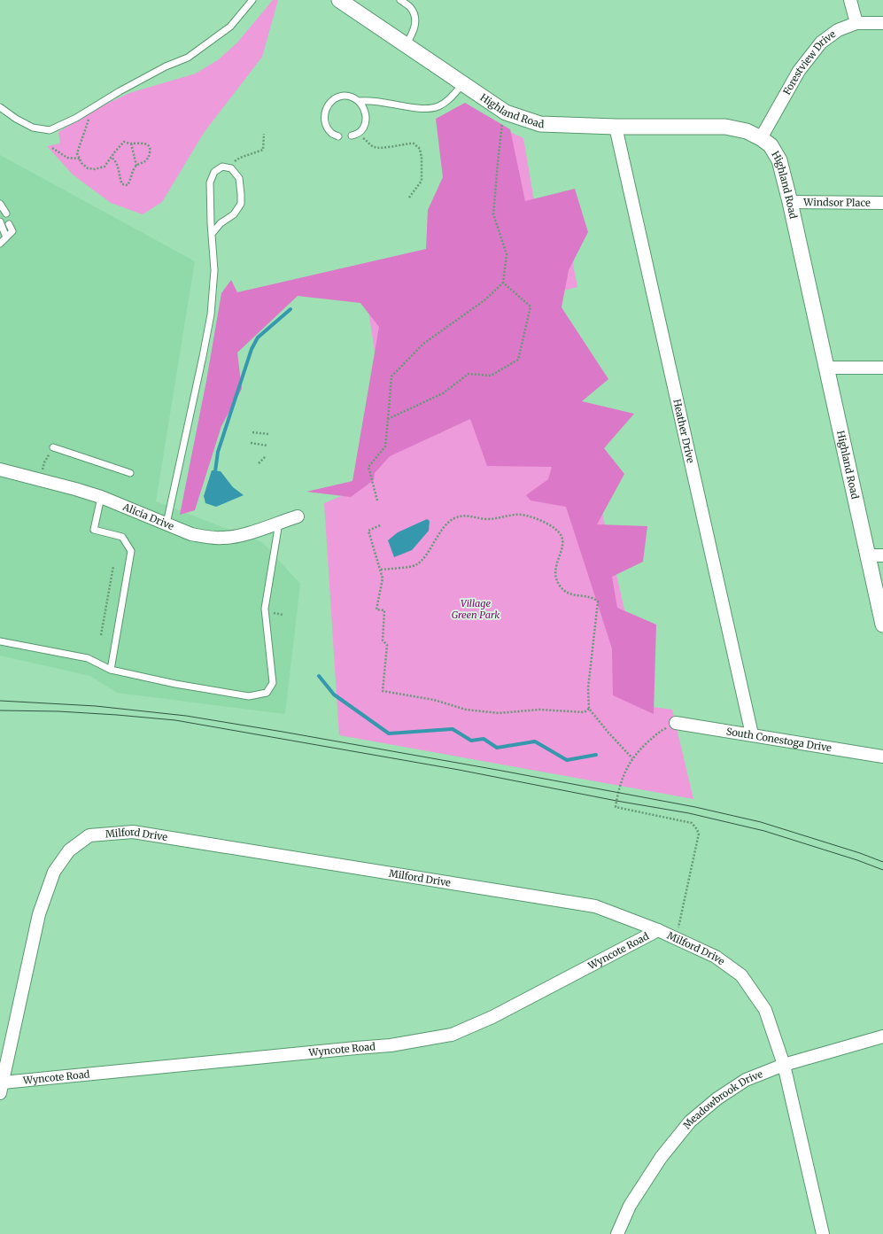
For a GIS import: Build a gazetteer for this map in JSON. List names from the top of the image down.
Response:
{
  "streets": {
    "street": [
      "Forestview Drive",
      "Highland Road",
      "Windsor Place",
      "Heather Drive",
      "Alicia Drive",
      "South Conestoga Drive",
      "Milford Drive",
      "Wyncote Road",
      "Meadowbrook Drive"
    ]
  },
  "crossings": [
    ["Forestview Drive", "Highland Road"],
    ["Highland Road", "Windsor Place"],
    ["Highland Road", "Heather Drive"],
    ["Heather Drive", "South Conestoga Drive"],
    ["Milford Drive", "Wyncote Road"],
    ["Milford Drive", "Meadowbrook Drive"]
  ],
  "parks": ["Village Green Park"]
}
